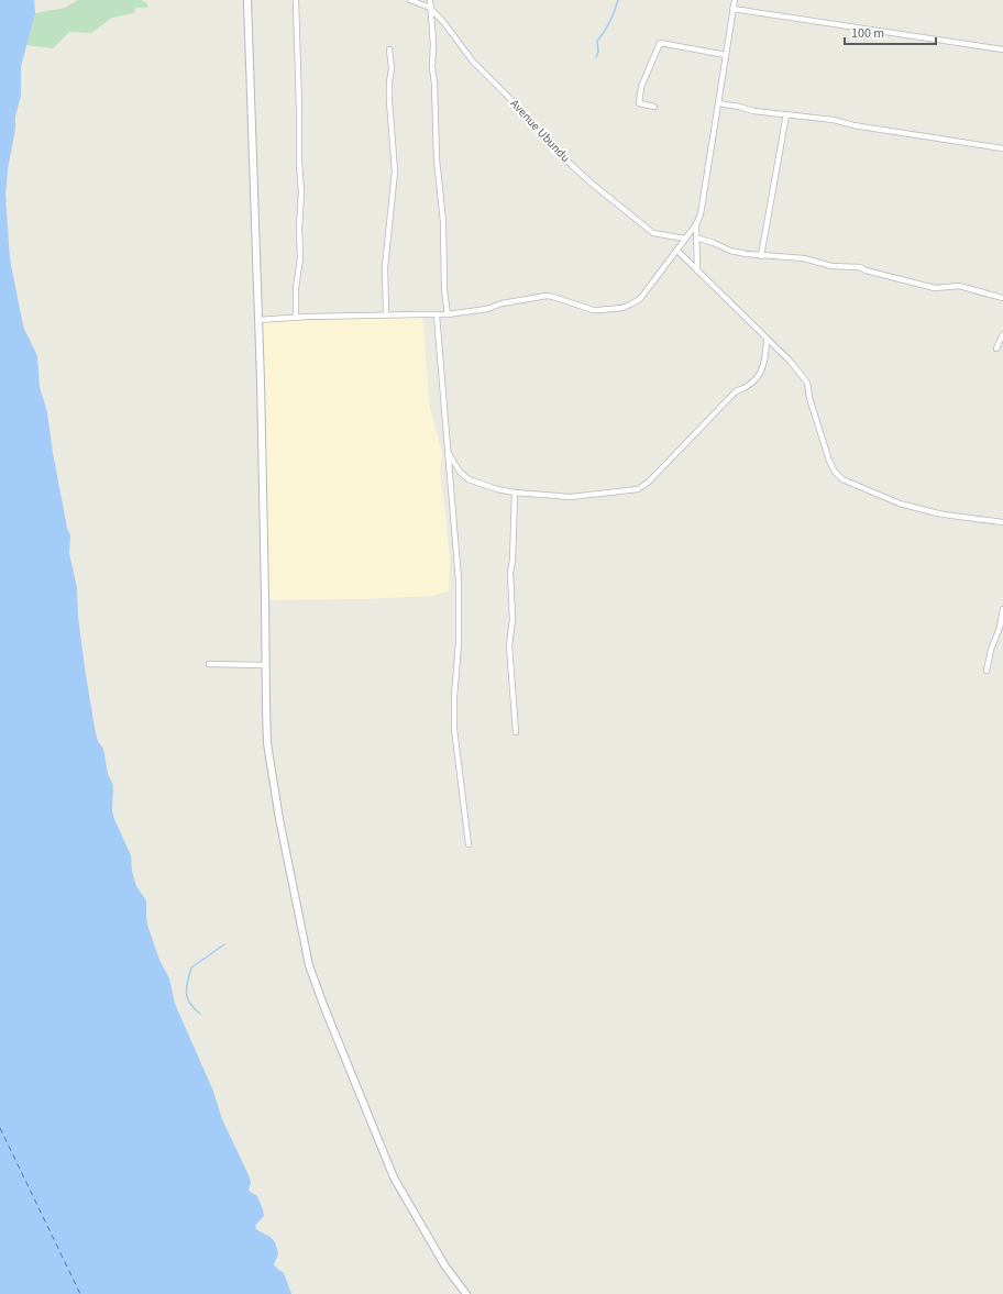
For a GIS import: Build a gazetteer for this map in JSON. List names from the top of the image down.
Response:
{
  "streets": {
    "street": ["Avenue Ubundu"]
  },
  "scale_bar": "100 m"
}
